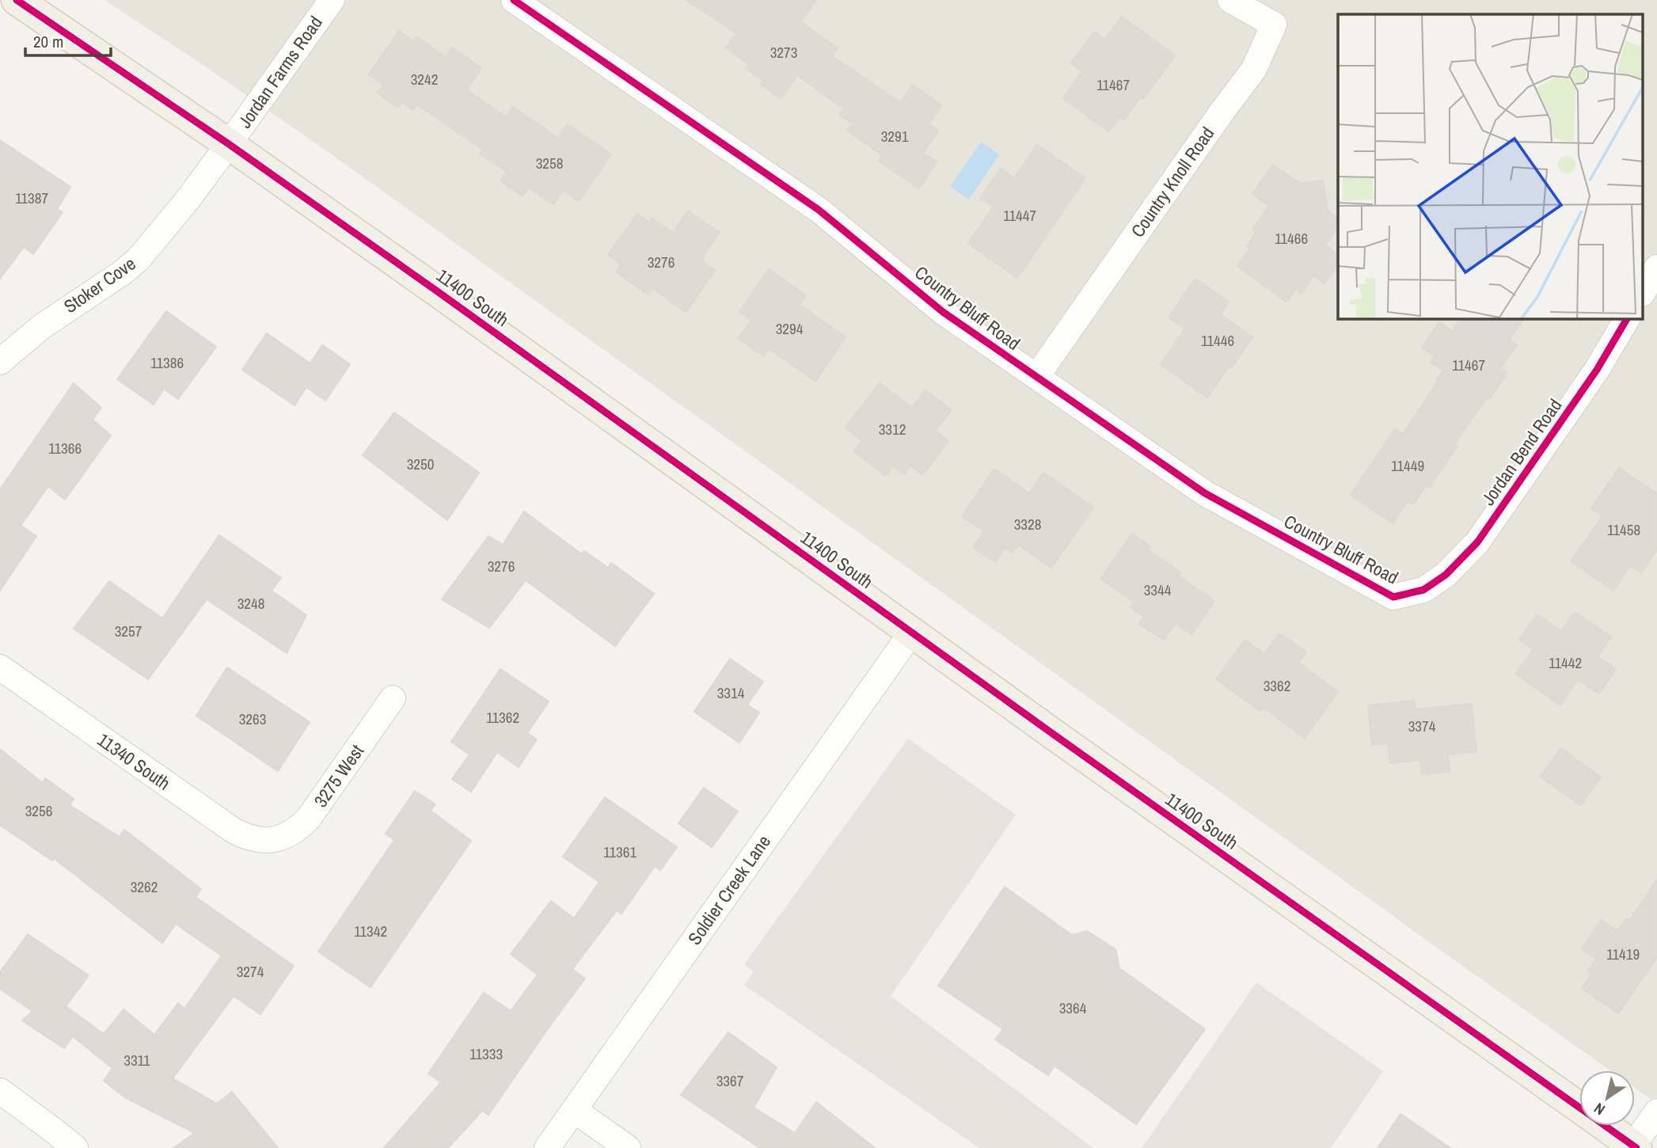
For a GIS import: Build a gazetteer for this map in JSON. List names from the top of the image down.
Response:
{
  "streets": {
    "main road": ["11400 South"],
    "street": [
      "Jordan Farms Road",
      "Country Knoll Road",
      "Stoker Cove",
      "Country Bluff Road",
      "Jordan Bend Road",
      "11340 South",
      "3275 West",
      "Soldier Creek Lane"
    ]
  },
  "crossings": [
    ["Jordan Farms Road", "Stoker Cove"],
    ["Jordan Farms Road", "11400 South"],
    ["Country Knoll Road", "Country Bluff Road"],
    ["Stoker Cove", "11400 South"],
    ["11400 South", "Soldier Creek Lane"],
    ["Country Bluff Road", "Jordan Bend Road"],
    ["11340 South", "3275 West"]
  ],
  "house_numbers": [
    "3273",
    "3242",
    "11467",
    "3291",
    "3258",
    "11387",
    "11447",
    "11466",
    "3276",
    "3294",
    "11446",
    "11386",
    "11467",
    "3312",
    "11366",
    "3250",
    "11449",
    "3328",
    "11458",
    "3276",
    "3344",
    "3248",
    "3257",
    "11442",
    "3362",
    "3314",
    "11362",
    "3263",
    "3374",
    "3256",
    "11361",
    "3262",
    "11342",
    "11419",
    "3274",
    "3364",
    "11333",
    "3311",
    "3367"
  ],
  "scale_bar": "20 m",
  "north": "bottom left"
}
